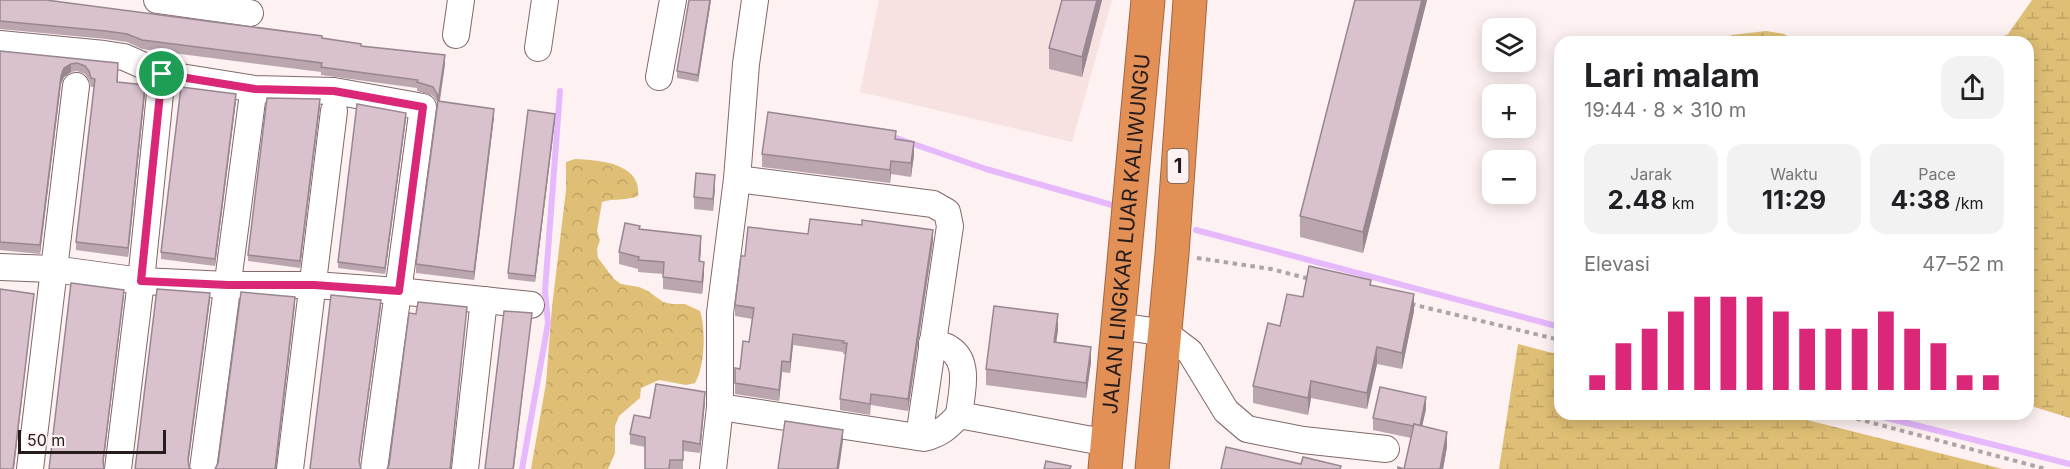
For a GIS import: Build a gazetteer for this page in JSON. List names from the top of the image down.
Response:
{
  "streets": {
    "highway": ["1", "JALAN LINGKAR LUAR KALIWUNGU"]
  },
  "scale_bar": "50 m",
  "page": {
    "map_buttons": ["+", "−"],
    "heading": ["Lari malam", "19:44 · 8 × 310 m"],
    "stats": [
      ["Jarak", "2.48 km"],
      ["Waktu", "11:29"],
      ["Pace", "4:38 /km"]
    ],
    "chart": ["Elevasi", "47–52 m"],
    "scale": "50 m"
  }
}
